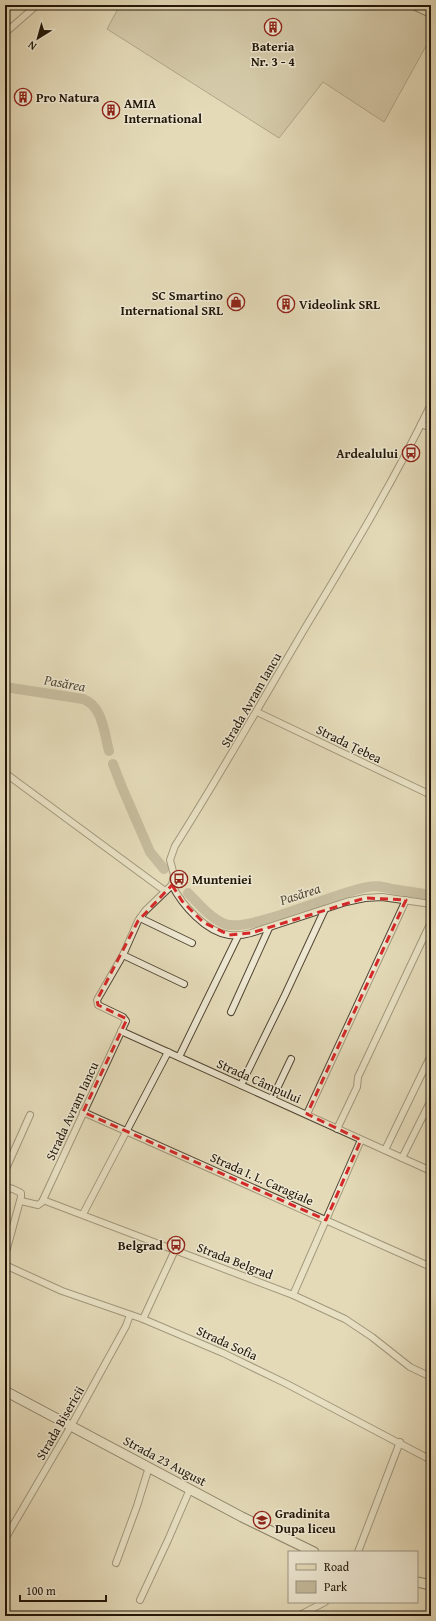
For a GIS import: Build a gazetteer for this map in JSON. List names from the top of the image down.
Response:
{
  "streets": {
    "main road": ["Strada 23 August"],
    "street": [
      "Strada Avram Iancu",
      "Strada Țebea",
      "Strada Câmpului",
      "Strada I. L. Caragiale",
      "Strada Belgrad",
      "Strada Sofia",
      "Strada Bisericii"
    ]
  },
  "crossings": [
    ["Strada Avram Iancu", "Strada Țebea"],
    ["Strada Avram Iancu", "Strada Câmpului"],
    ["Strada Avram Iancu", "Strada I. L. Caragiale"],
    ["Strada Avram Iancu", "Strada Belgrad"],
    ["Strada Sofia", "Strada Bisericii"],
    ["Strada Bisericii", "Strada 23 August"]
  ],
  "water": ["Pasărea"],
  "places": {
    "building": [
      "Bateria Nr. 3 - 4",
      "Pro Natura",
      "AMIA International",
      "Videolink SRL"
    ],
    "shop": ["SC Smartino International SRL"],
    "bus stop": ["Ardealului", "Munteniei", "Belgrad"],
    "school or university": ["Gradinita Dupa liceu"]
  },
  "legend": ["Road", "Park"],
  "scale_bar": "100 m",
  "north": "bottom left"
}
